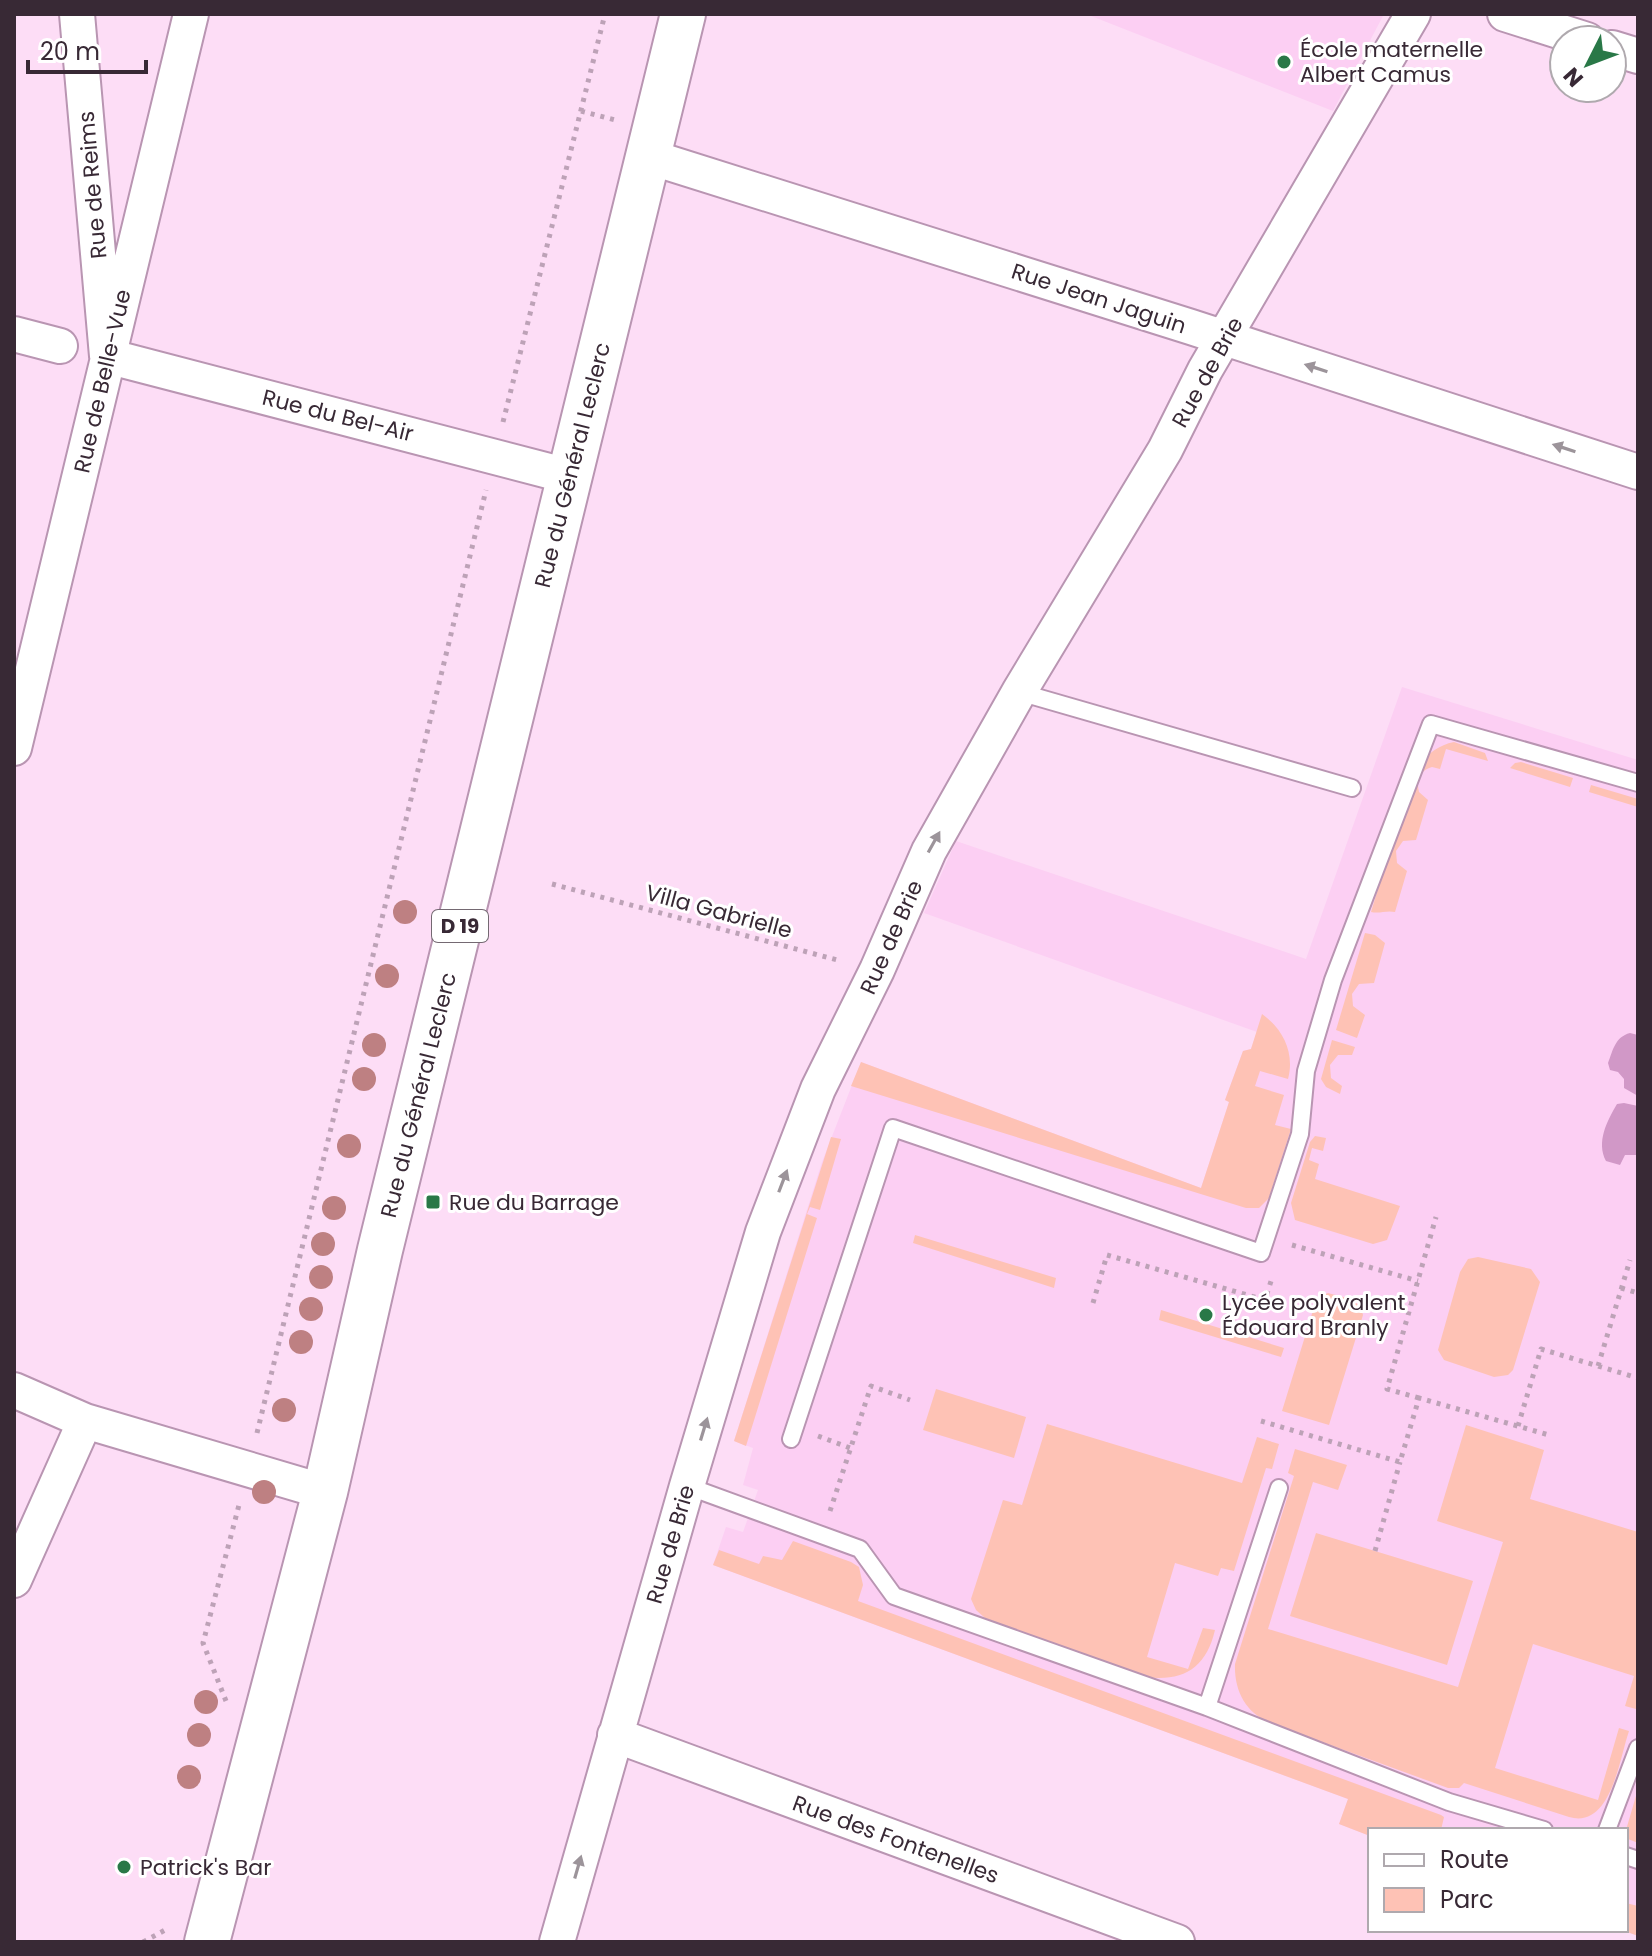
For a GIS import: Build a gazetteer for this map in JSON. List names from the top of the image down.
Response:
{
  "streets": {
    "main road": ["Rue du Général Leclerc", "D 19"],
    "street": [
      "Rue de Reims",
      "Rue Jean Jaguin",
      "Rue de Brie",
      "Rue de Belle-Vue",
      "Rue du Bel-Air",
      "Rue des Fontenelles"
    ],
    "path": ["Villa Gabrielle"]
  },
  "crossings": [
    ["Rue de Reims", "Rue de Belle-Vue"],
    ["Rue de Reims", "Rue du Bel-Air"],
    ["Rue Jean Jaguin", "Rue de Brie"],
    ["Rue Jean Jaguin", "Rue du Général Leclerc"],
    ["Rue de Brie", "Villa Gabrielle"],
    ["Rue de Brie", "Rue des Fontenelles"],
    ["Rue de Belle-Vue", "Rue du Bel-Air"],
    ["Rue du Bel-Air", "Rue du Général Leclerc"]
  ],
  "one_way": ["Rue Jean Jaguin", "Rue de Brie"],
  "places": {
    "other": ["École maternelle Albert Camus", "Lycée polyvalent Édouard Branly", "Patrick's Bar"],
    "transit": ["Rue du Barrage"]
  },
  "legend": ["Route", "Parc"],
  "scale_bar": "20 m",
  "north": "bottom left"
}
